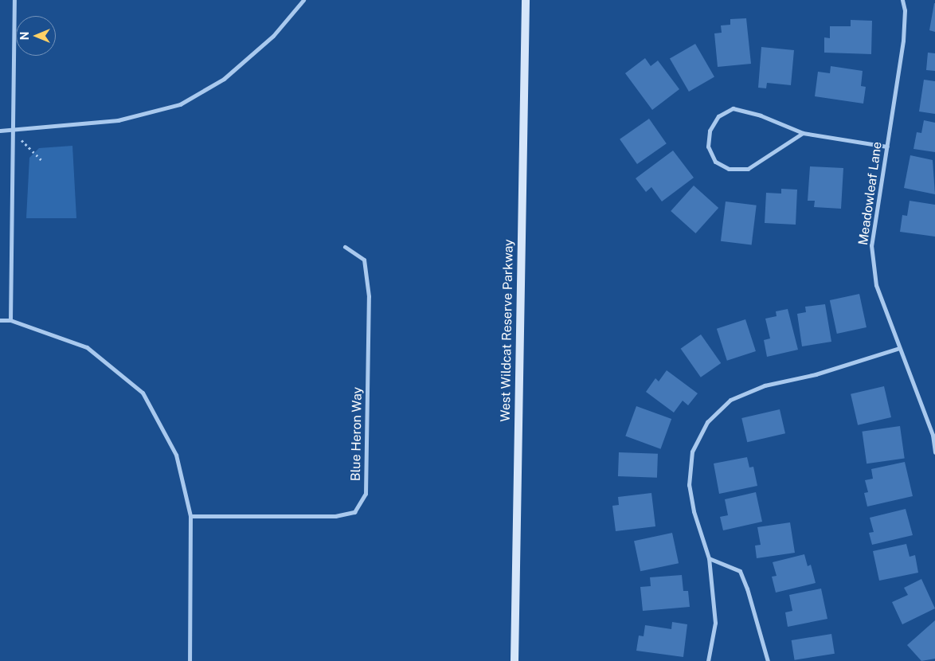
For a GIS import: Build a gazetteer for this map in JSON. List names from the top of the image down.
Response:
{
  "streets": {
    "main road": ["West Wildcat Reserve Parkway"],
    "street": ["Meadowleaf Lane", "Blue Heron Way"]
  },
  "north": "left"
}
